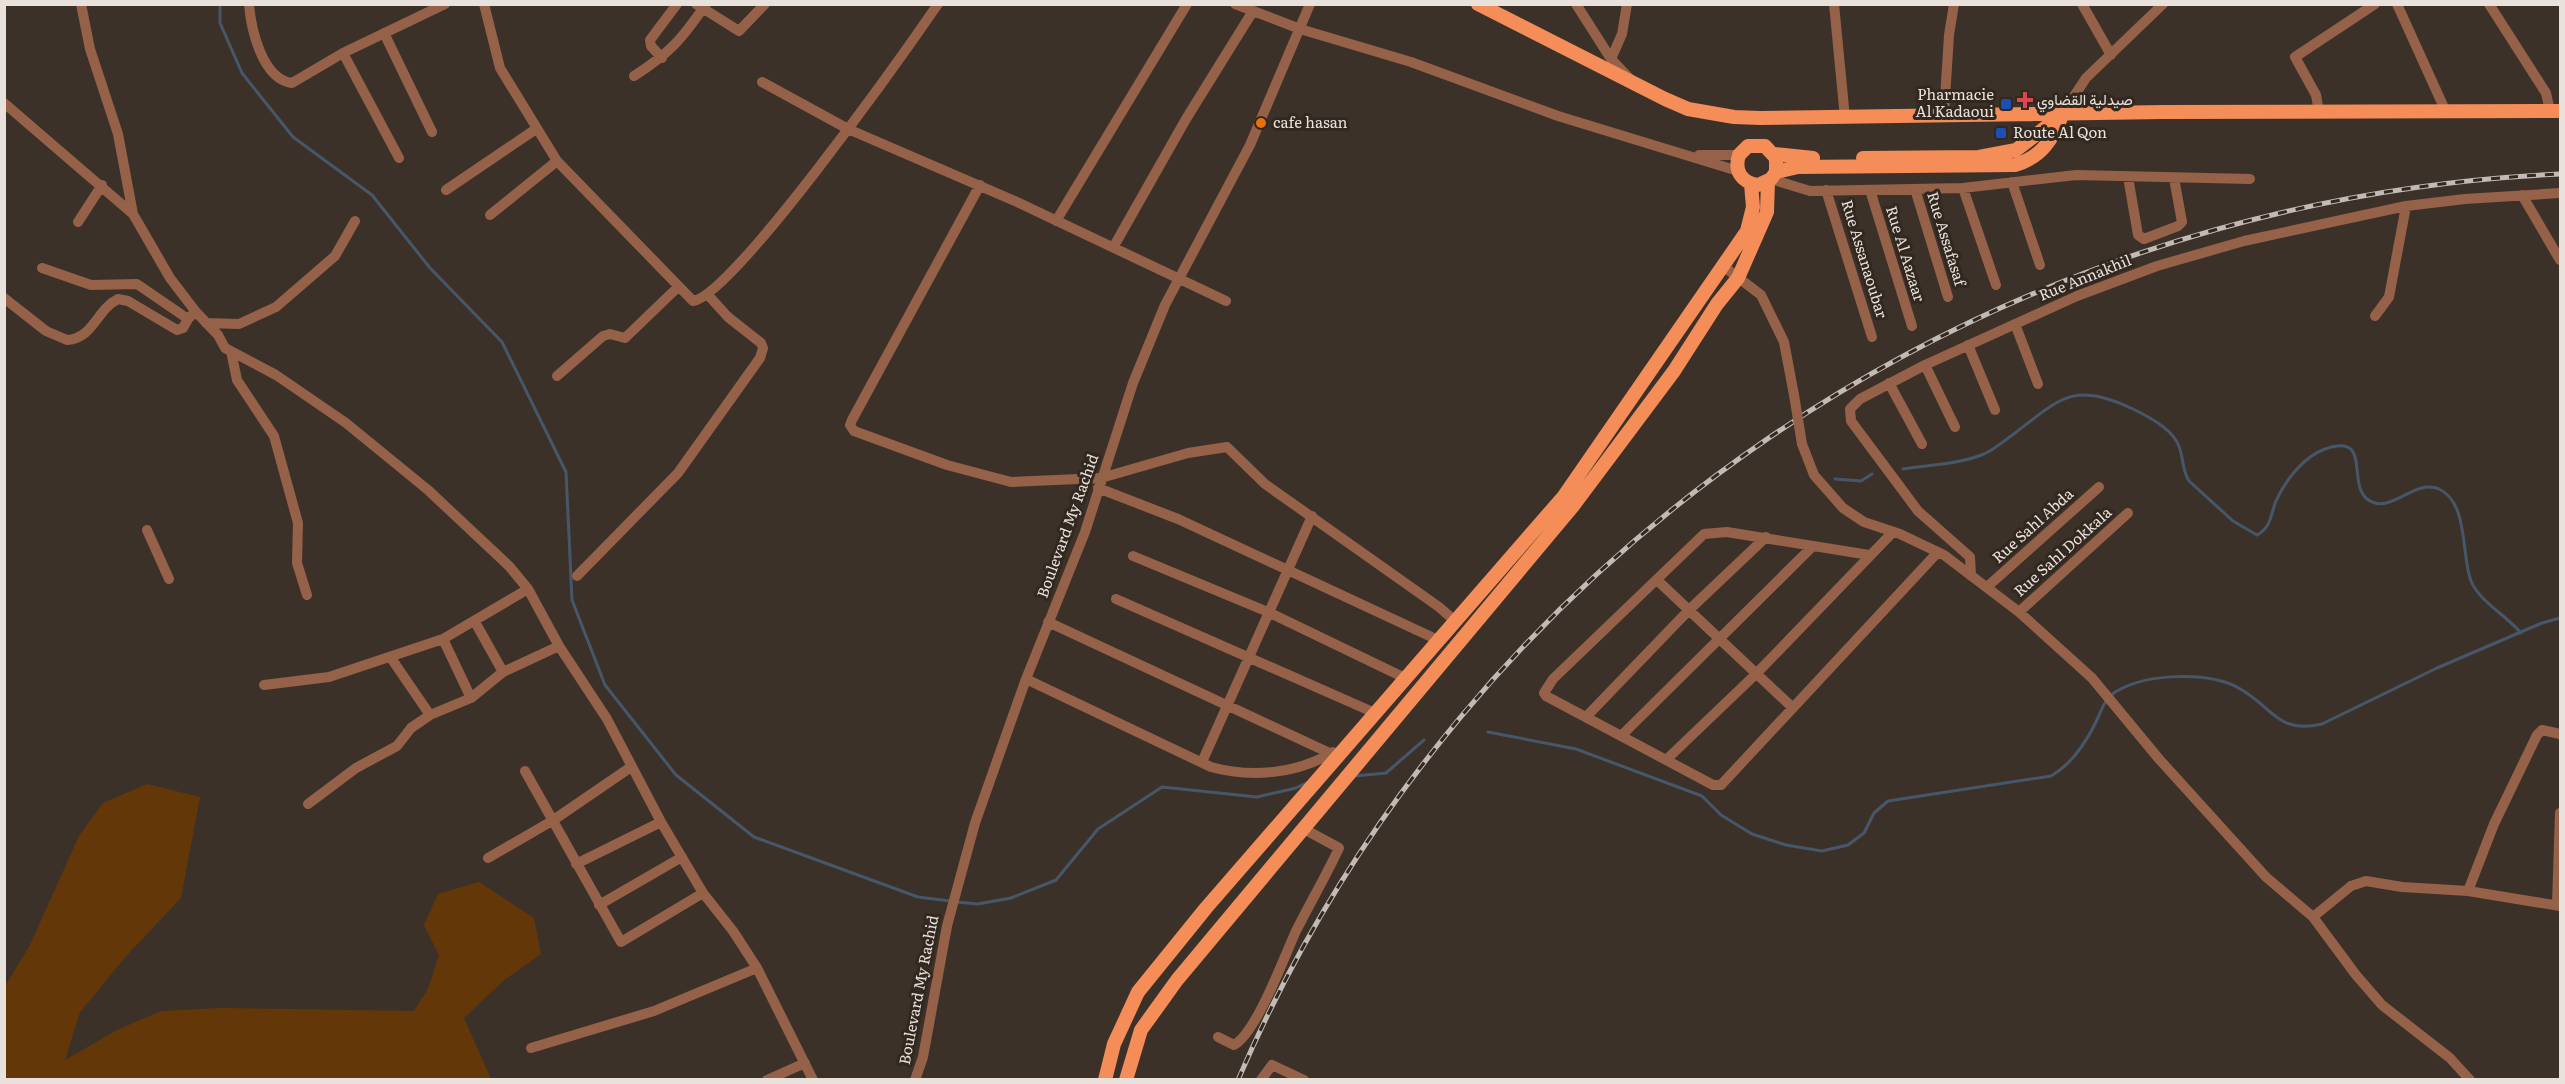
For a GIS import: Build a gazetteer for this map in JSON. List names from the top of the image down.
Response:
{
  "streets": {
    "street": [
      "Rue Assafasaf",
      "Rue Al Aazaar",
      "Rue Assanaoubar",
      "Rue Annakhil",
      "Boulevard My Rachid",
      "Rue Sahl Abda",
      "Rue Sahl Dokkala"
    ]
  },
  "places": {
    "health": ["صيدلية القضاوي"],
    "transit": ["Pharmacie Al Kadaoui", "Route Al Qon"],
    "other": ["cafe hasan"]
  }
}
